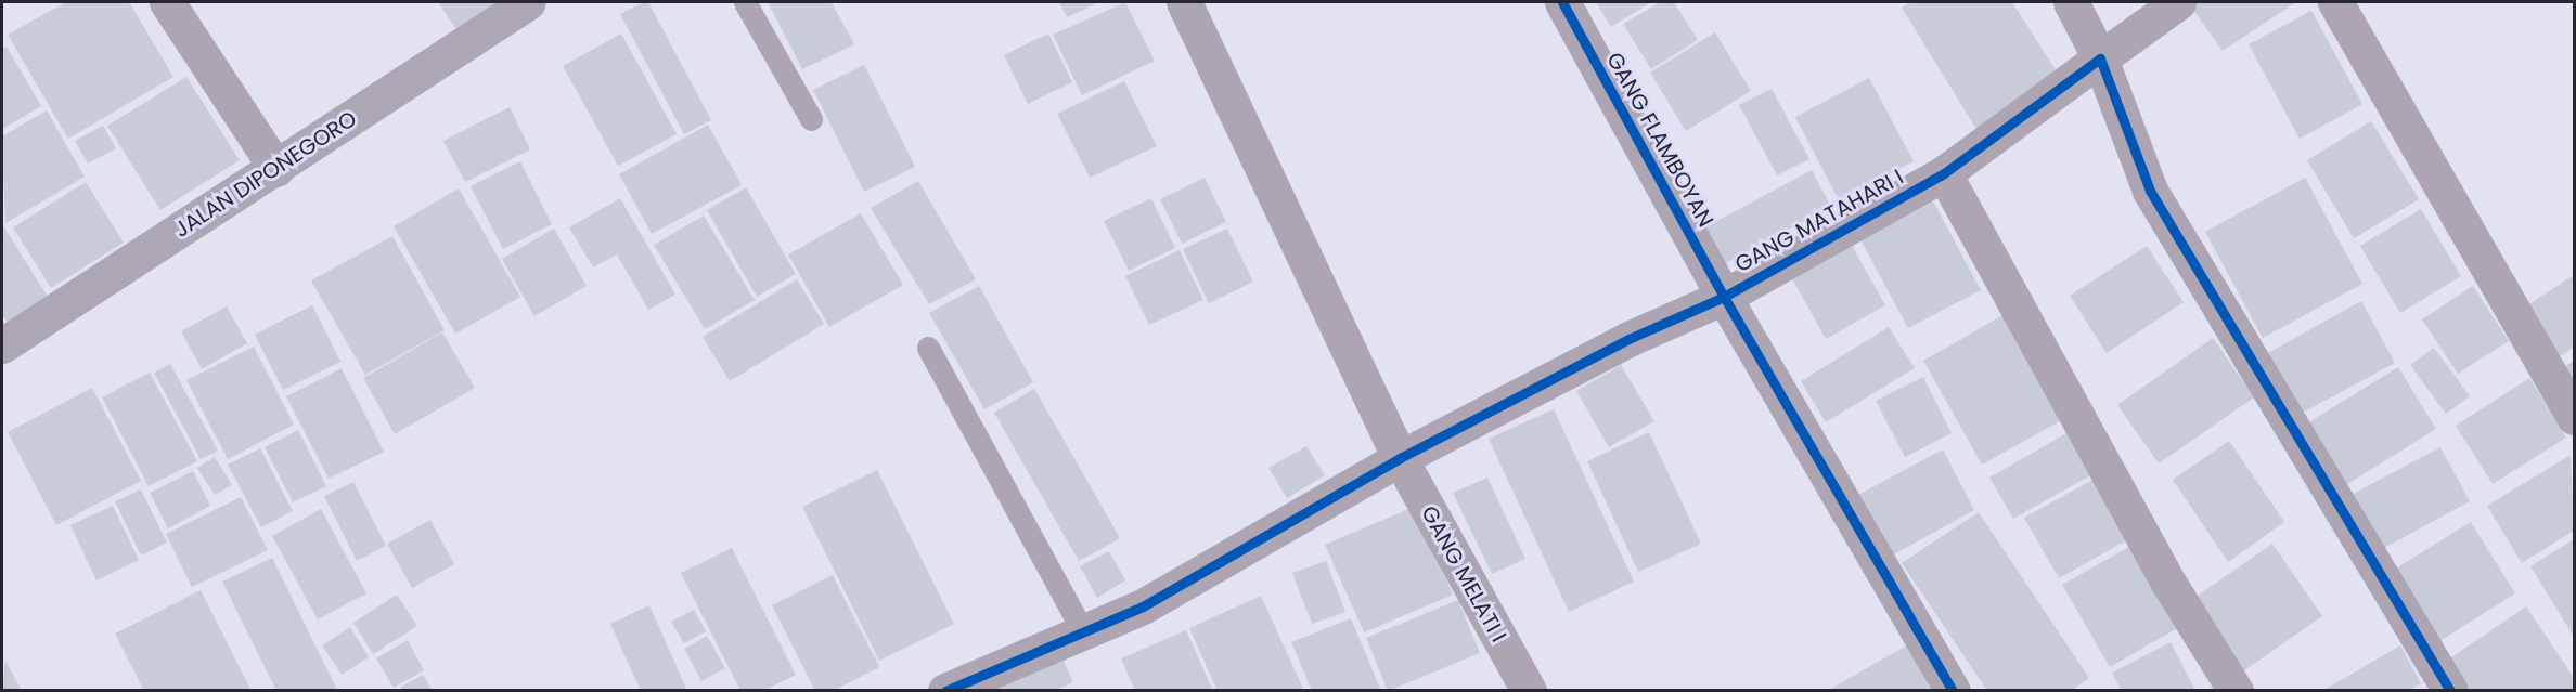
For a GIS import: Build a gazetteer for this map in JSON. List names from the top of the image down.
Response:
{
  "streets": {
    "street": [
      "GANG FLAMBOYAN",
      "JALAN DIPONEGORO",
      "GANG MATAHARI I",
      "GANG MELATI I"
    ]
  },
  "crossings": [
    ["GANG FLAMBOYAN", "GANG MATAHARI I"],
    ["GANG MATAHARI I", "GANG MELATI I"]
  ]
}
